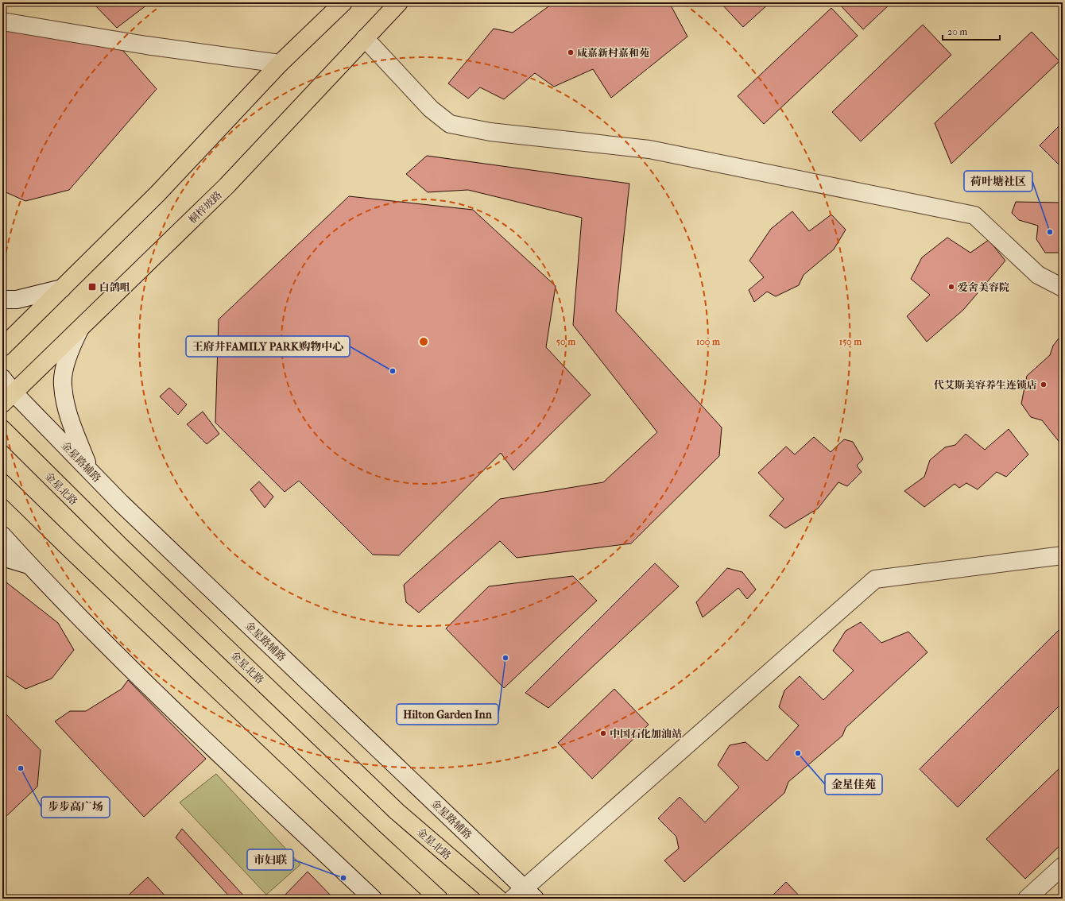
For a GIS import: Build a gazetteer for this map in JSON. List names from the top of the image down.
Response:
{
  "streets": {
    "main road": ["桐梓坡路", "金星北路"],
    "street": ["金星路辅路"]
  },
  "crossings": [
    ["桐梓坡路", "金星路辅路"]
  ],
  "places": {
    "other": [
      "咸嘉新村嘉和苑",
      "荷叶塘社区",
      "爱舍美容院",
      "王府井FAMILY PARK购物中心",
      "代艾斯美容养生连锁店",
      "Hilton Garden Inn",
      "中国石化加油站",
      "金星佳苑",
      "步步高广场",
      "市妇联"
    ],
    "transit": ["白鸽咀"]
  },
  "scale_bar": "20 m",
  "rings": ["50 m", "100 m", "150 m"]
}
